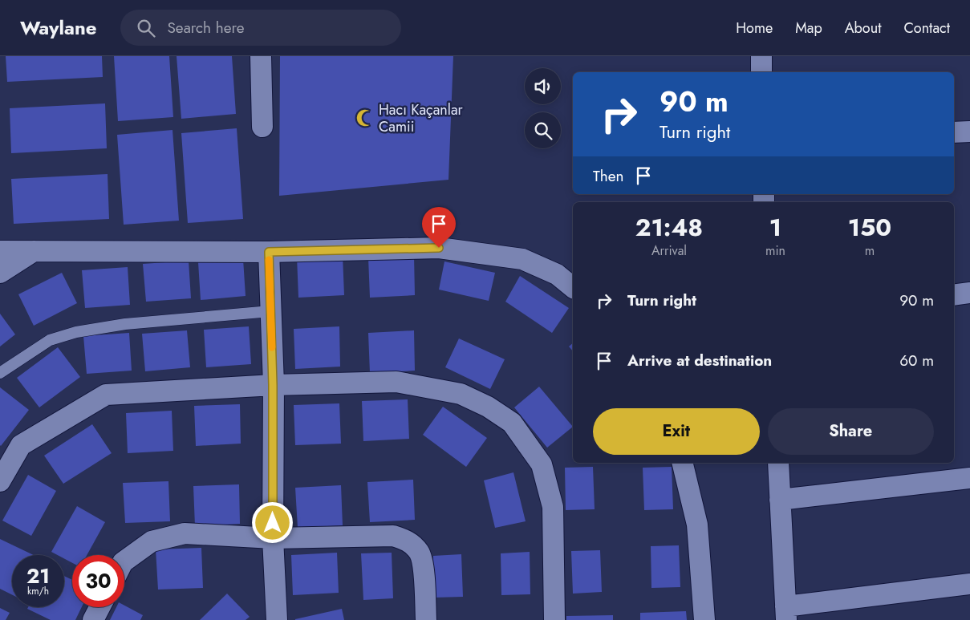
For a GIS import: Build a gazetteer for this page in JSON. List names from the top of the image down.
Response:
{
  "places": {
    "mosque": ["Hacı Kaçanlar Camii"]
  },
  "page": {
    "header": "Waylane",
    "search": "Search here",
    "nav": [
      "Home",
      "Map",
      "About",
      "Contact"
    ],
    "turn": ["90 m", "Turn right"],
    "then": "Then",
    "eta": [
      "21:48",
      "Arrival",
      "1",
      "min",
      "150",
      "m"
    ],
    "list": [
      {
        "name": "Turn right",
        "value": "90 m"
      },
      {
        "name": "Arrive at destination",
        "value": "60 m"
      }
    ],
    "buttons": ["Exit", "Share"],
    "speed": "21 km/h",
    "limit": "30"
  }
}
